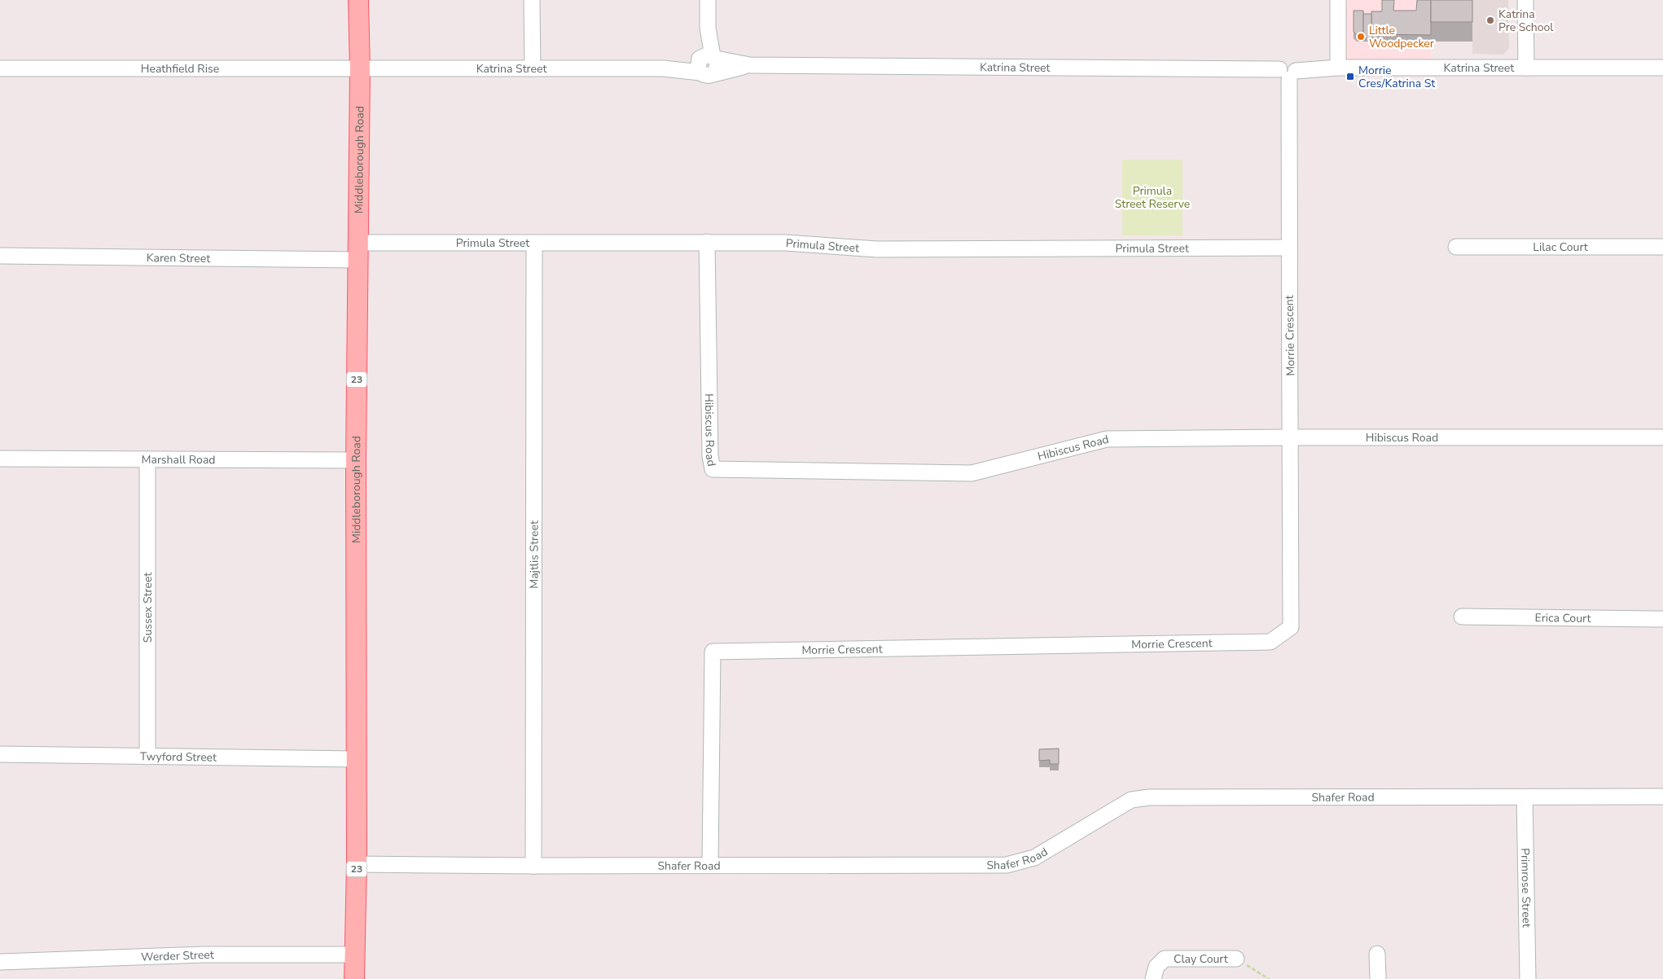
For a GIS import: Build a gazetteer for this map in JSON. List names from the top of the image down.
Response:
{
  "streets": {
    "main road": ["Middleborough Road", "23"],
    "street": [
      "Katrina Street",
      "Heathfield Rise",
      "Primula Street",
      "Lilac Court",
      "Karen Street",
      "Morrie Crescent",
      "Hibiscus Road",
      "Marshall Road",
      "Majtlis Street",
      "Sussex Street",
      "Erica Court",
      "Twyford Street",
      "Shafer Road",
      "Primrose Street",
      "Werder Street",
      "Clay Court"
    ]
  },
  "crossings": [
    ["Katrina Street", "Heathfield Rise"],
    ["Katrina Street", "Middleborough Road"],
    ["Katrina Street", "Morrie Crescent"],
    ["Heathfield Rise", "Middleborough Road"],
    ["Middleborough Road", "Primula Street"],
    ["Middleborough Road", "Karen Street"],
    ["Middleborough Road", "Marshall Road"],
    ["Middleborough Road", "Twyford Street"],
    ["Middleborough Road", "Shafer Road"],
    ["Middleborough Road", "Werder Street"],
    ["Primula Street", "Karen Street"],
    ["Primula Street", "Morrie Crescent"],
    ["Primula Street", "Hibiscus Road"],
    ["Primula Street", "Majtlis Street"],
    ["Morrie Crescent", "Hibiscus Road"],
    ["Morrie Crescent", "Shafer Road"],
    ["Marshall Road", "Sussex Street"],
    ["Majtlis Street", "Shafer Road"],
    ["Sussex Street", "Twyford Street"],
    ["Shafer Road", "Primrose Street"]
  ],
  "parks": ["Primula Street Reserve"],
  "places": {
    "other": ["Katrina Pre School", "Little Woodpecker"],
    "transit": ["Morrie Cres/Katrina St"]
  }
}
